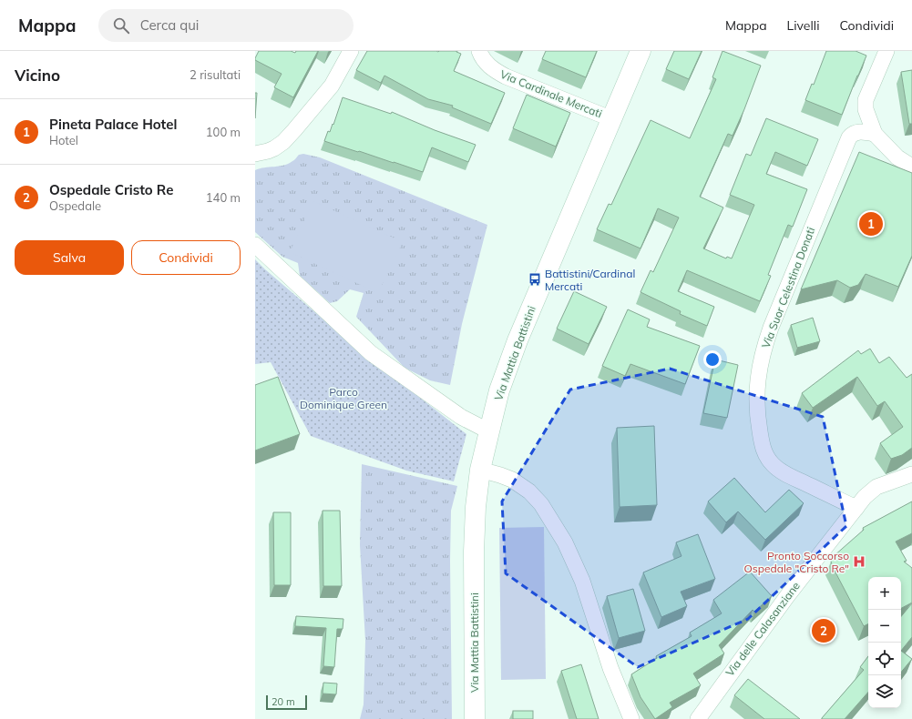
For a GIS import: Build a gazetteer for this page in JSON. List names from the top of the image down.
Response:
{
  "streets": {
    "main road": ["Via Mattia Battistini"],
    "street": ["Via Cardinale Mercati", "Via Suor Celestina Donati", "Via delle Calasanziane"]
  },
  "crossings": [
    ["Via Cardinale Mercati", "Via Mattia Battistini"],
    ["Via Suor Celestina Donati", "Via delle Calasanziane"]
  ],
  "parks": ["Parco Dominique Green"],
  "places": {
    "bus stop": ["Battistini/Cardinal Mercati"],
    "hospital": ["Pronto Soccorso Ospedale \"Cristo Re\""]
  },
  "scale_bar": "20 m",
  "page": {
    "header": "Mappa",
    "search": "Cerca qui",
    "nav": ["Mappa", "Livelli", "Condividi"],
    "heading": ["Vicino", "2 risultati"],
    "list": [
      {
        "mark": "1",
        "name": "Pineta Palace Hotel",
        "note": "Hotel",
        "value": "100 m"
      },
      {
        "mark": "2",
        "name": "Ospedale Cristo Re",
        "note": "Ospedale",
        "value": "140 m"
      }
    ],
    "pins": ["1", "2"],
    "buttons": ["Salva", "Condividi"],
    "map_buttons": ["+", "−"],
    "scale": "20 m"
  }
}
